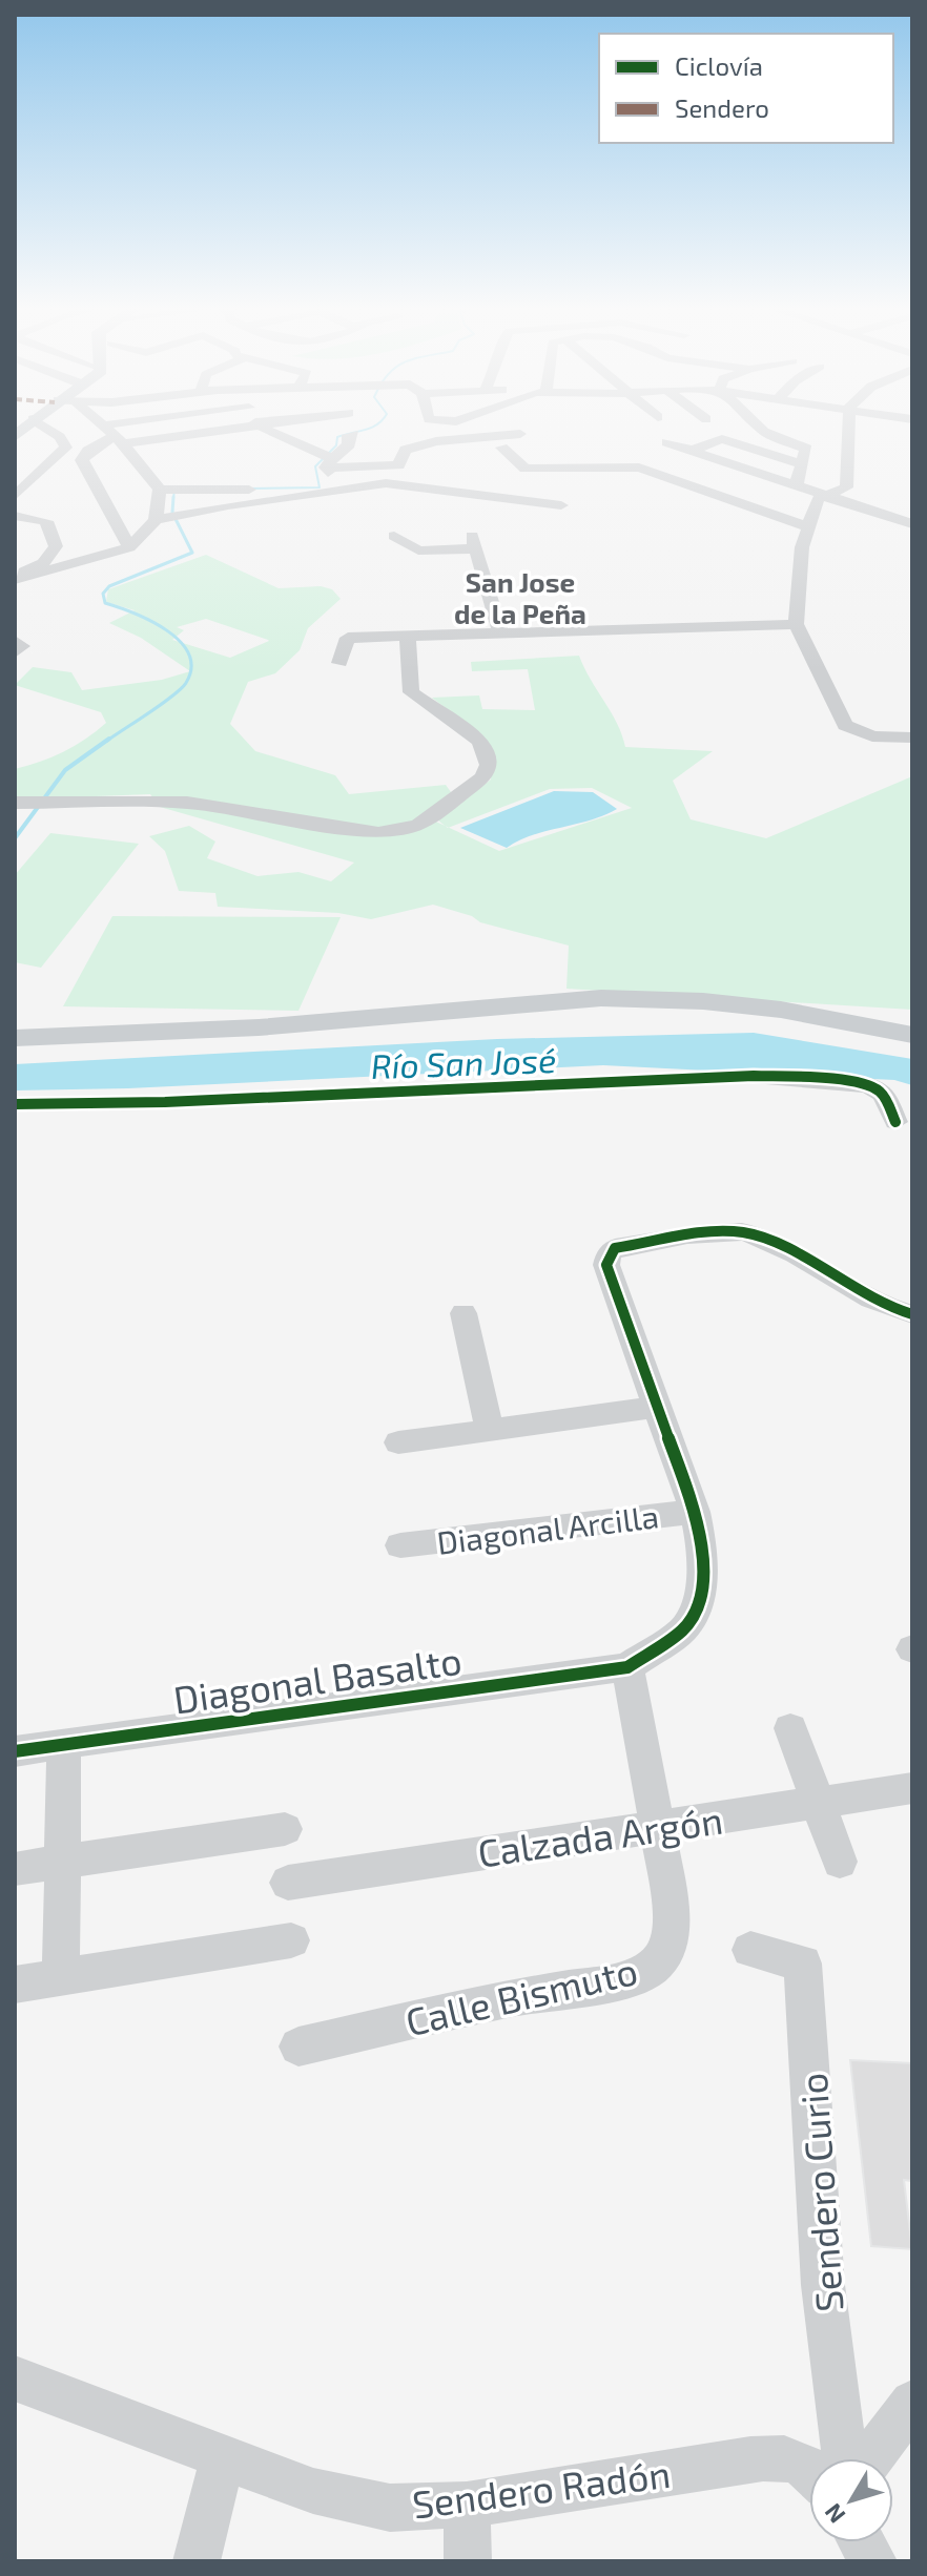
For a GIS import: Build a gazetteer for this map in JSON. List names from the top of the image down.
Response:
{
  "streets": {
    "street": [
      "Diagonal Arcilla",
      "Diagonal Basalto",
      "Calzada Argón",
      "Calle Bismuto",
      "Sendero Curio",
      "Sendero Radón"
    ]
  },
  "crossings": [
    ["Diagonal Basalto", "Calle Bismuto"],
    ["Calzada Argón", "Calle Bismuto"]
  ],
  "districts": ["San Jose de la Peña"],
  "water": ["Río San José"],
  "legend": ["Ciclovía", "Sendero"],
  "north": "bottom left"
}
